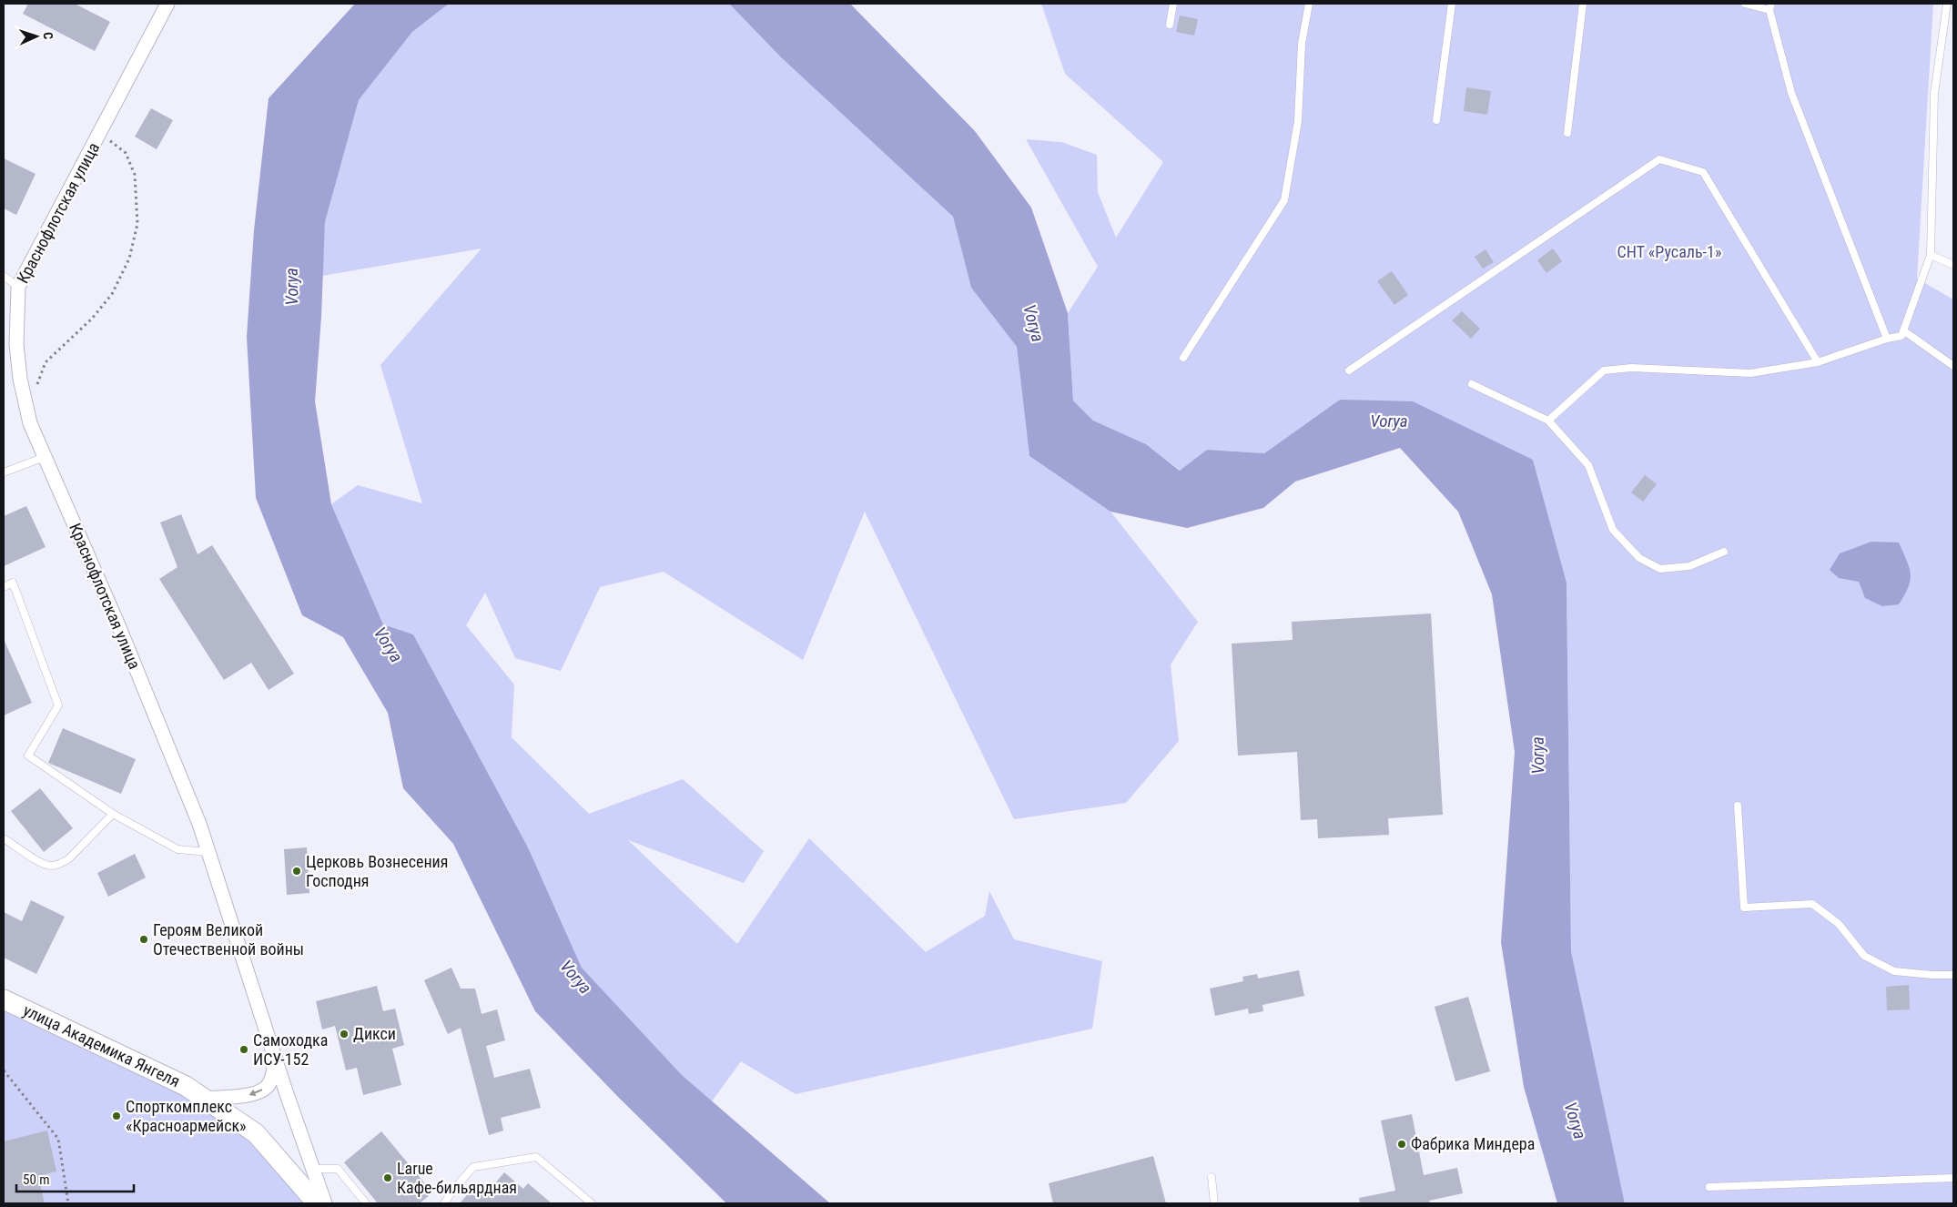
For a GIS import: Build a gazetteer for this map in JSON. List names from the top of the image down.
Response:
{
  "streets": {
    "main road": ["улица Академика Янгеля"],
    "street": ["Краснофлотская улица"]
  },
  "water": ["Vorya"],
  "parks": ["СНТ «Русаль-1»"],
  "places": [
    "Церковь Вознесения Господня",
    "Героям Великой Отечественной войны",
    "Дикси",
    "Самоходка ИСУ-152",
    "Спорткомплекс «Красноармейск»",
    "Фабрика Миндера",
    "Larue Кафе-бильярдная"
  ],
  "scale_bar": "50 m",
  "north": "right"
}
